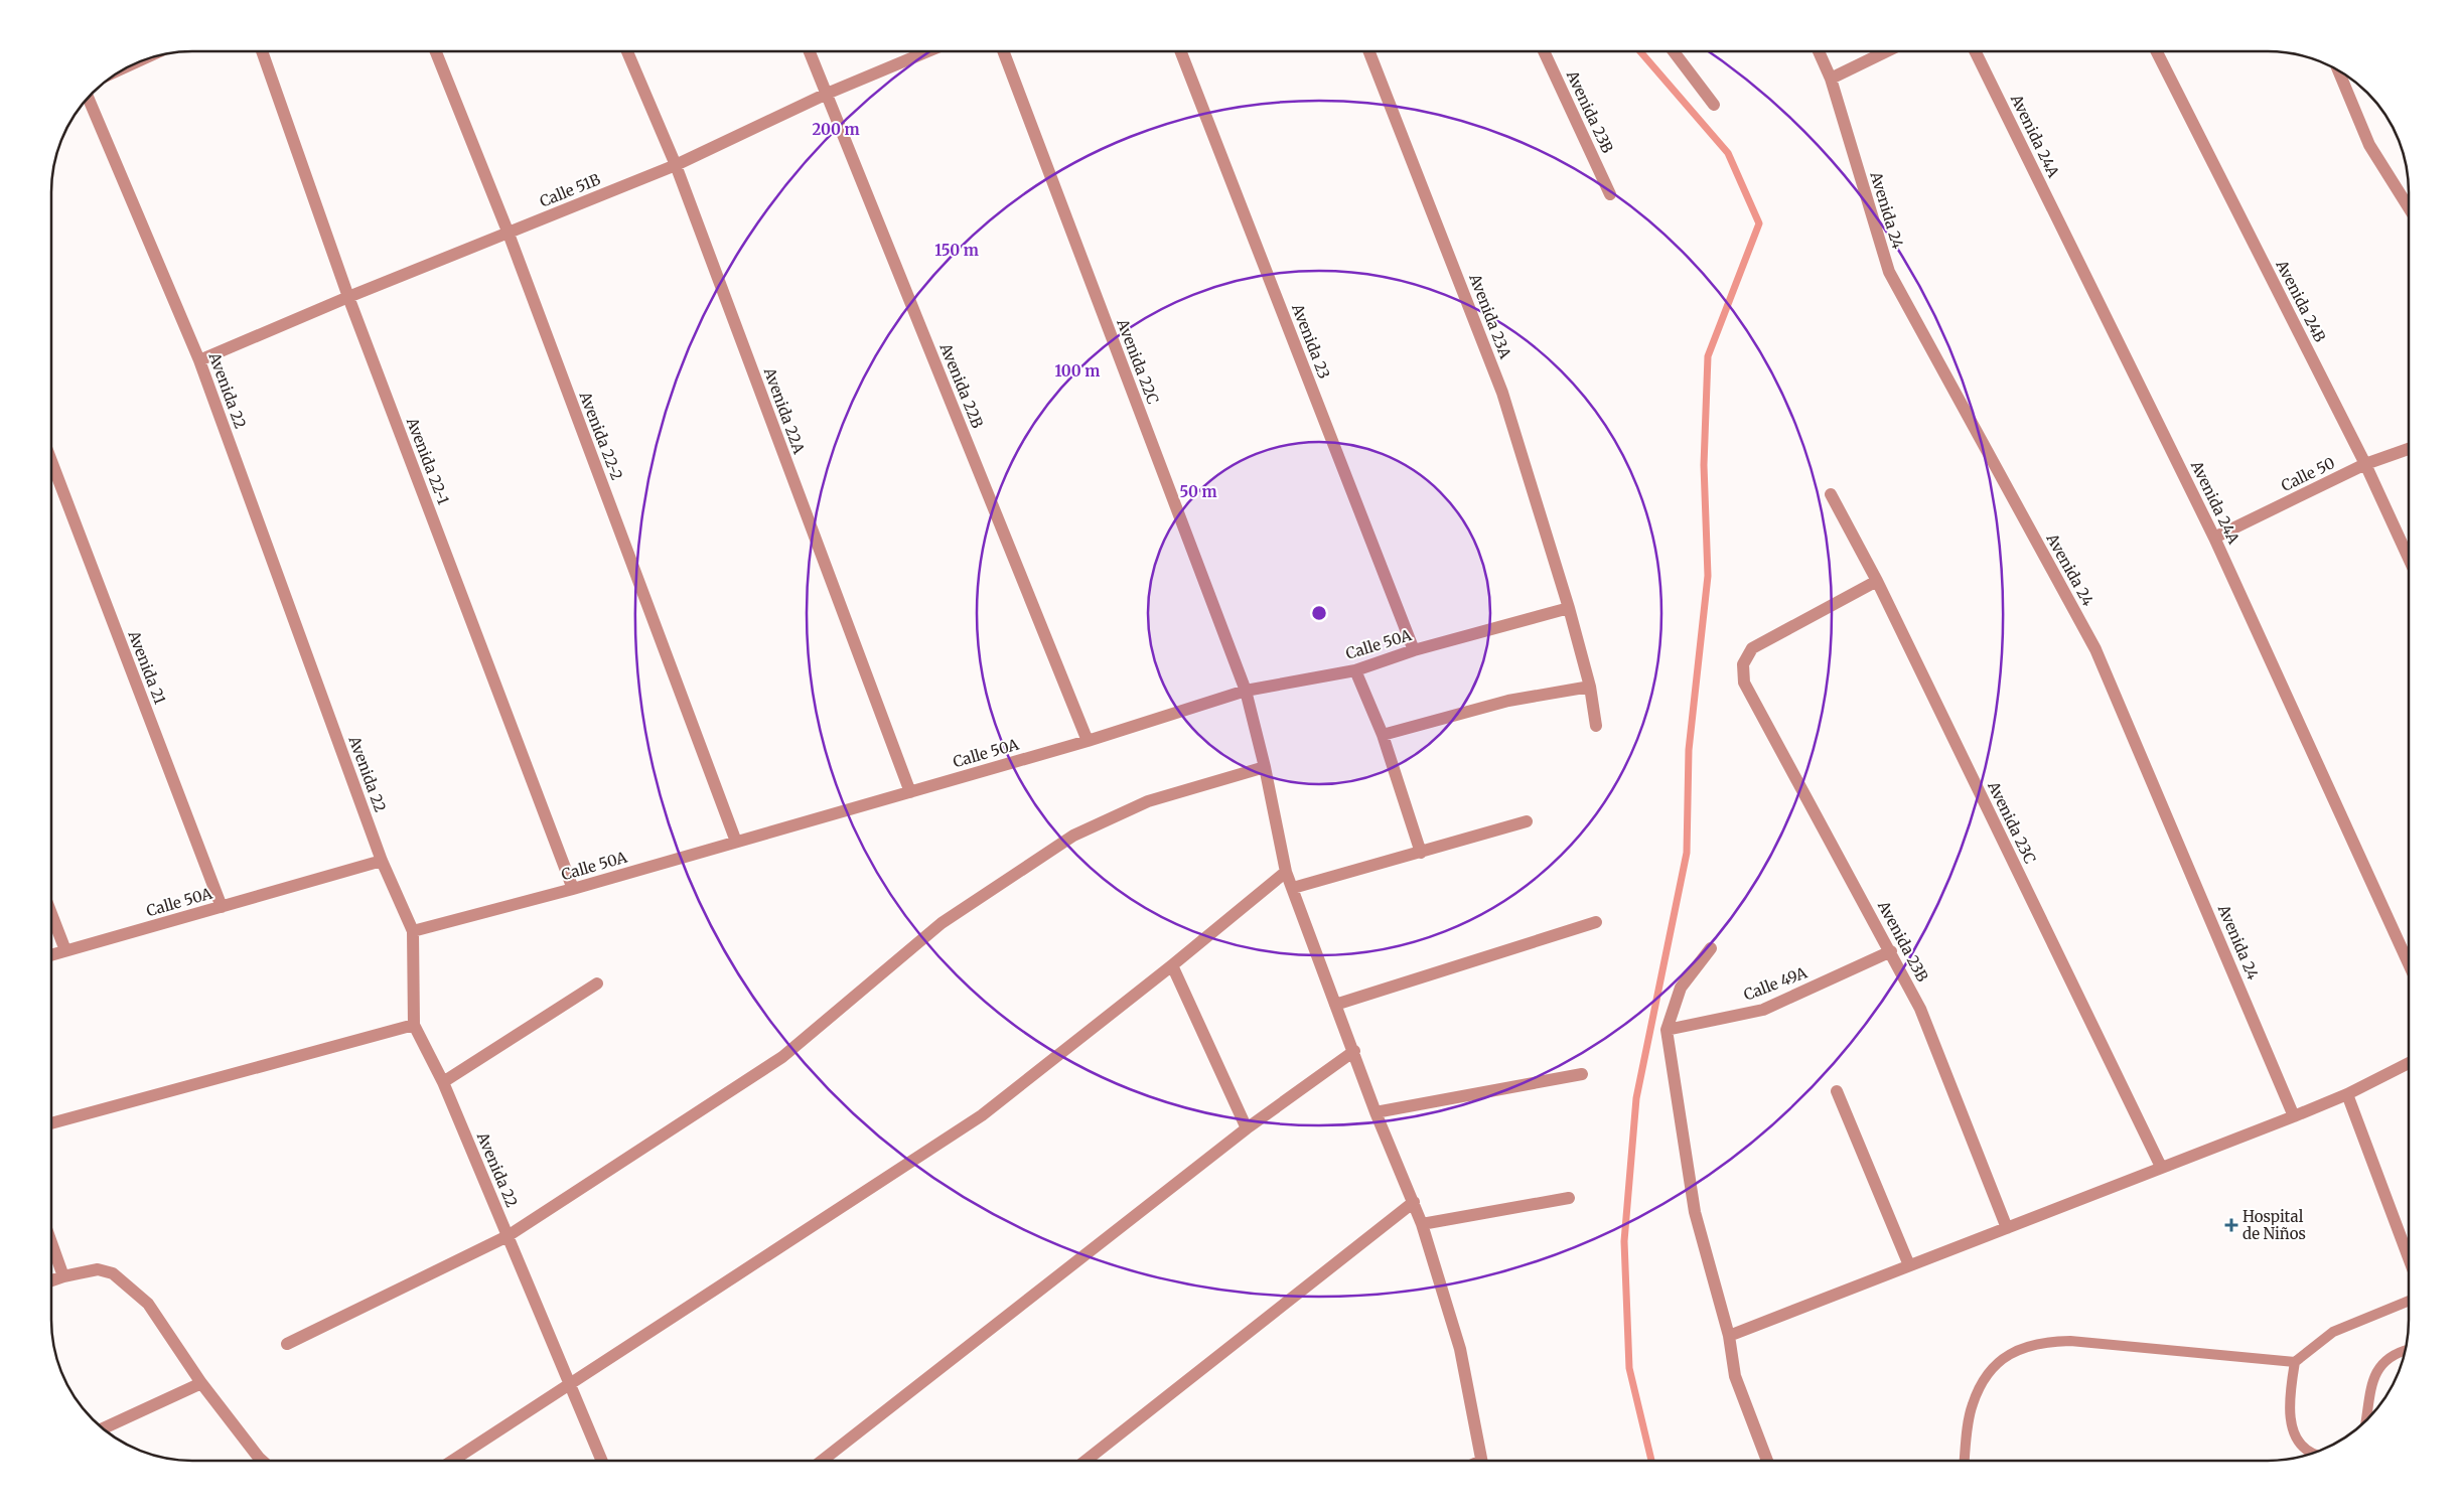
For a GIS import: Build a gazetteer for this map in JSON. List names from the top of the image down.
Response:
{
  "streets": {
    "street": [
      "Avenida 23B",
      "Avenida 24A",
      "Calle 51B",
      "Avenida 24",
      "Avenida 24B",
      "Avenida 23A",
      "Avenida 23",
      "Avenida 22C",
      "Avenida 22B",
      "Avenida 22",
      "Avenida 22A",
      "Avenida 22-2",
      "Avenida 22-1",
      "Calle 50",
      "Calle 50A",
      "Avenida 21",
      "Avenida 23C",
      "Calle 49A"
    ]
  },
  "crossings": [
    ["Avenida 23B", "Avenida 23C"],
    ["Avenida 23B", "Calle 49A"],
    ["Avenida 24A", "Calle 50"],
    ["Calle 51B", "Avenida 22B"],
    ["Calle 51B", "Avenida 22"],
    ["Calle 51B", "Avenida 22A"],
    ["Calle 51B", "Avenida 22-2"],
    ["Calle 51B", "Avenida 22-1"],
    ["Avenida 24B", "Calle 50"],
    ["Avenida 23A", "Calle 50A"],
    ["Avenida 23", "Calle 50A"],
    ["Avenida 22C", "Calle 50A"],
    ["Avenida 22B", "Calle 50A"],
    ["Avenida 22", "Calle 50A"],
    ["Avenida 22A", "Calle 50A"],
    ["Avenida 22-2", "Calle 50A"],
    ["Avenida 22-1", "Calle 50A"],
    ["Calle 50A", "Avenida 21"]
  ],
  "places": {
    "health": ["Hospital de Niños"]
  },
  "rings": [
    "200 m",
    "150 m",
    "100 m",
    "50 m"
  ]
}
